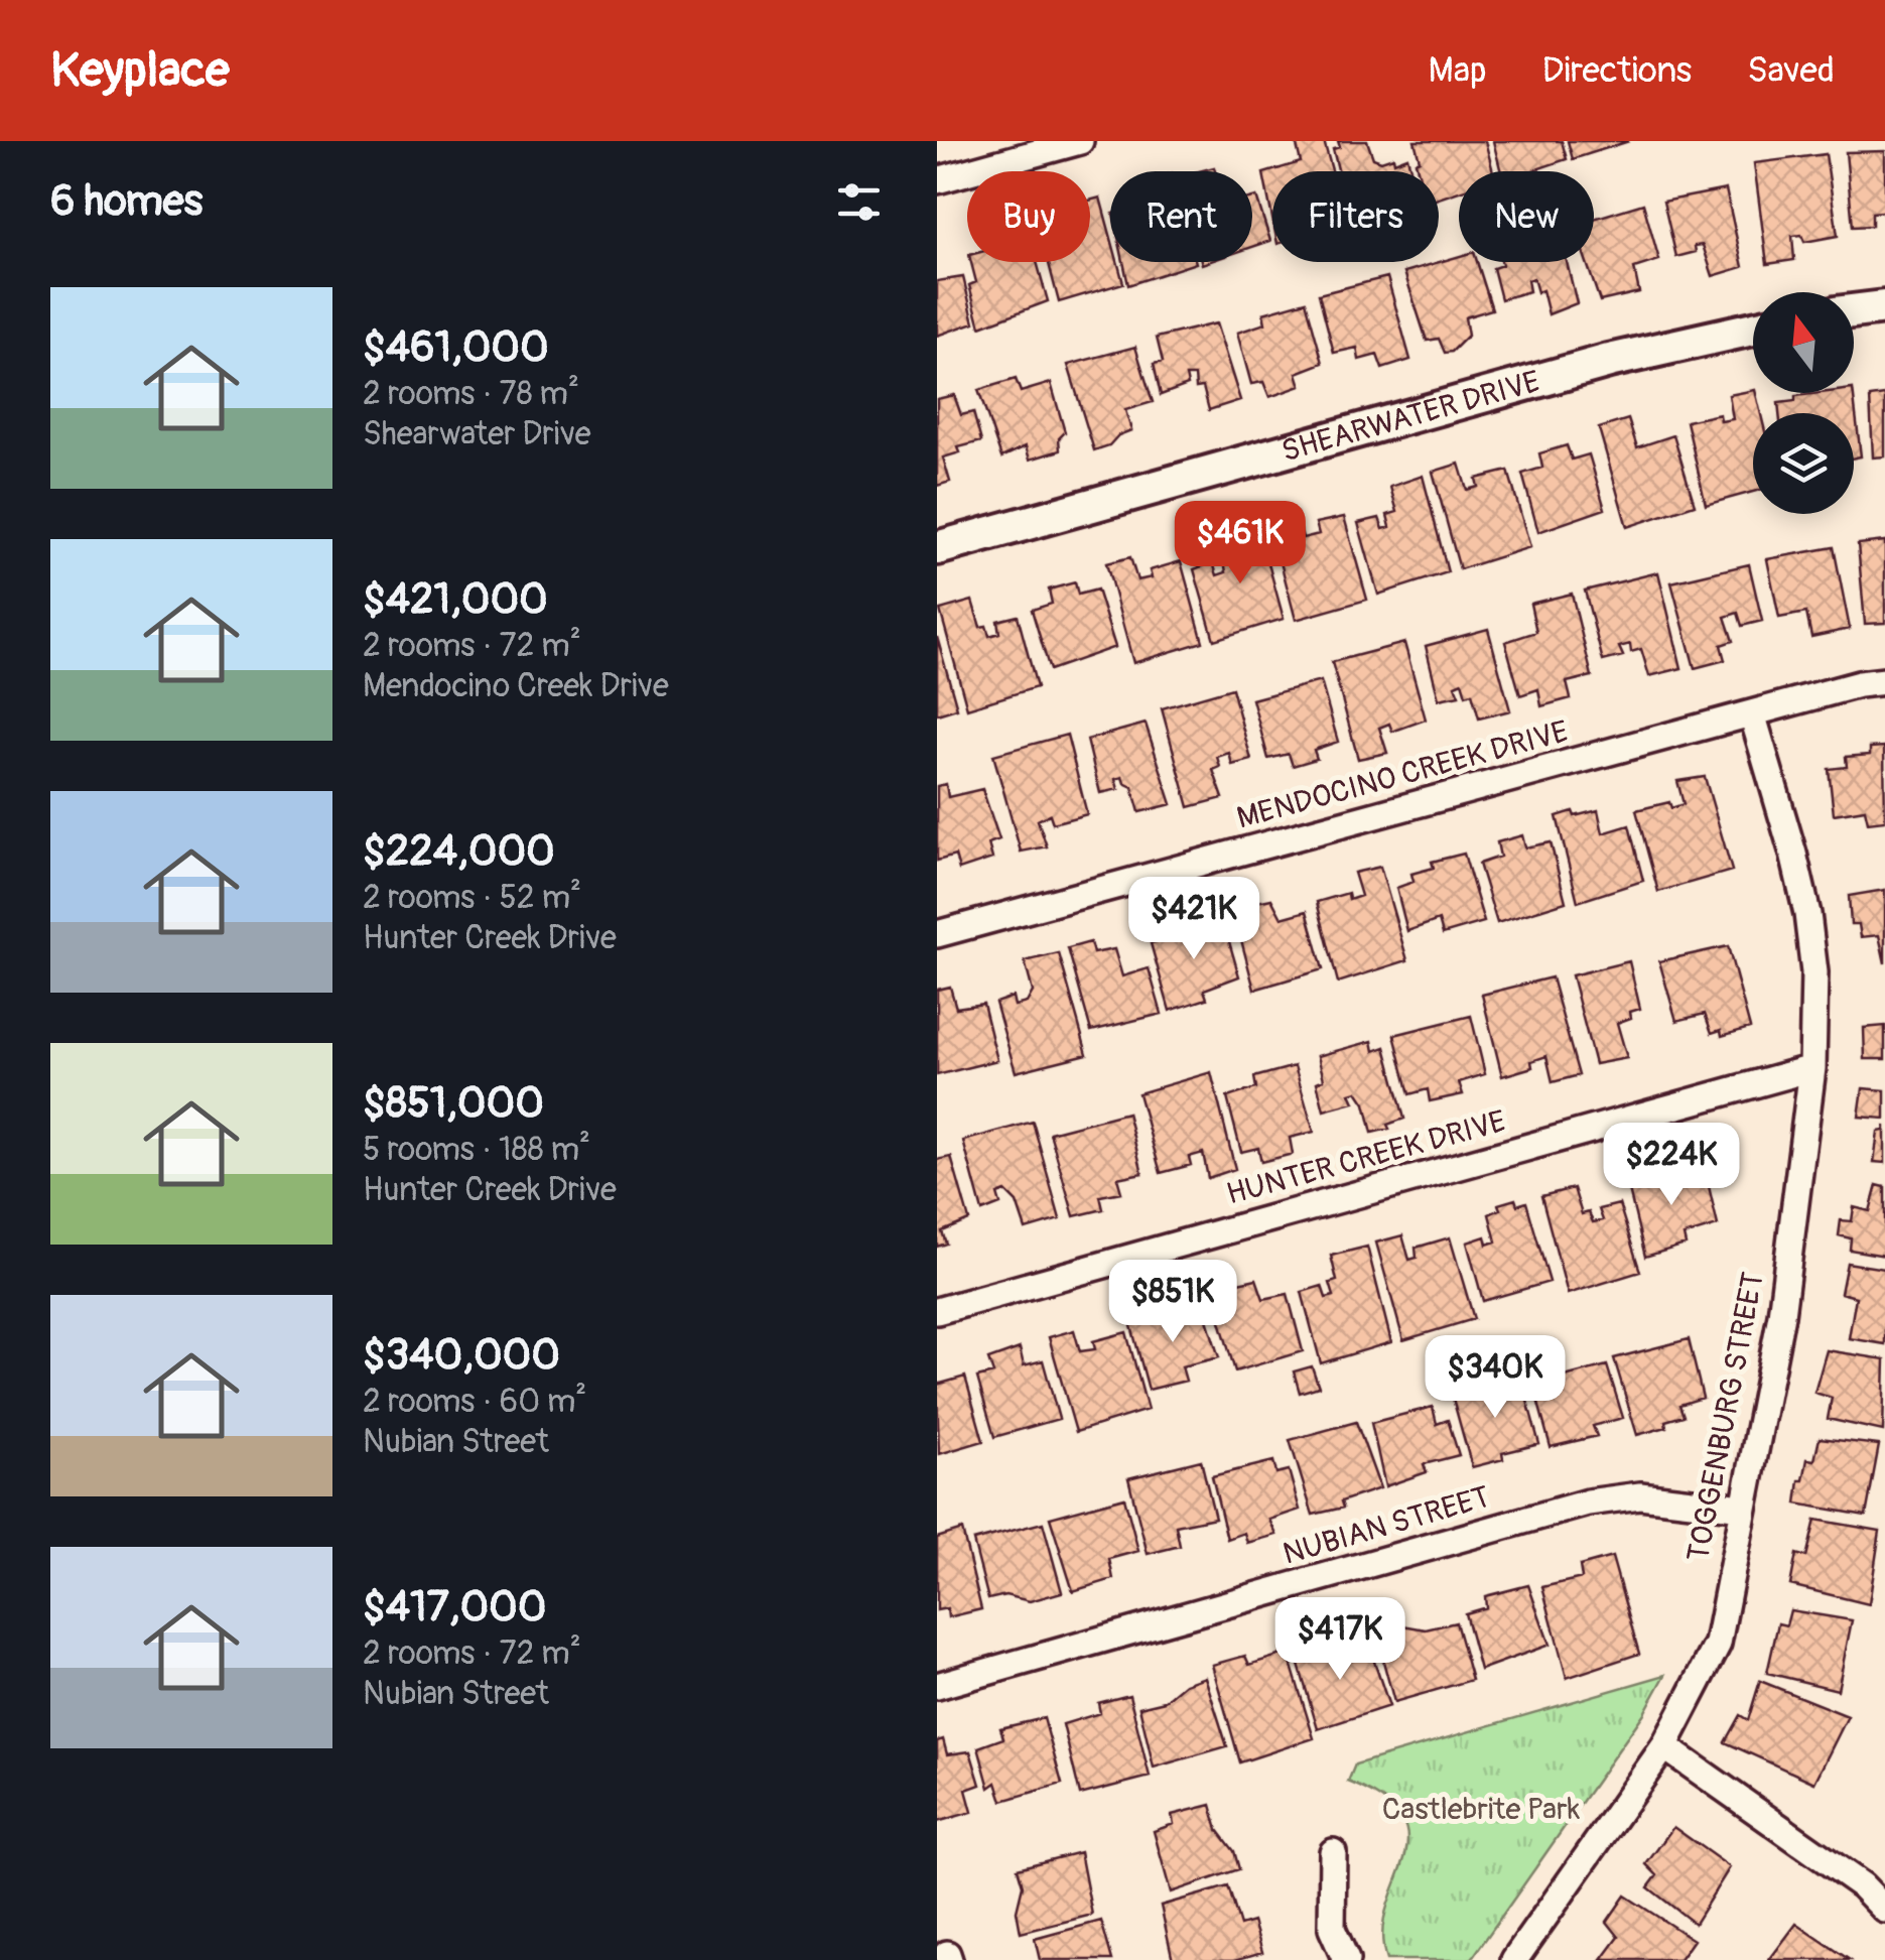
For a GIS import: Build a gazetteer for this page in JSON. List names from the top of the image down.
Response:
{
  "streets": {
    "street": [
      "SHEARWATER DRIVE",
      "MENDOCINO CREEK DRIVE",
      "HUNTER CREEK DRIVE",
      "TOGGENBURG STREET",
      "NUBIAN STREET"
    ]
  },
  "crossings": [
    ["MENDOCINO CREEK DRIVE", "TOGGENBURG STREET"],
    ["HUNTER CREEK DRIVE", "TOGGENBURG STREET"],
    ["TOGGENBURG STREET", "NUBIAN STREET"]
  ],
  "parks": ["Castlebrite Park"],
  "north": "top",
  "page": {
    "header": "Keyplace",
    "nav": ["Map", "Directions", "Saved"],
    "heading": "6 homes",
    "chip": [
      "Buy",
      "Rent",
      "Filters",
      "New"
    ],
    "list": [
      {
        "name": "$461,000",
        "note": "2 rooms · 78 m² · Shearwater Drive"
      },
      {
        "name": "$421,000",
        "note": "2 rooms · 72 m² · Mendocino Creek Drive"
      },
      {
        "name": "$224,000",
        "note": "2 rooms · 52 m² · Hunter Creek Drive"
      },
      {
        "name": "$851,000",
        "note": "5 rooms · 188 m² · Hunter Creek Drive"
      },
      {
        "name": "$340,000",
        "note": "2 rooms · 60 m² · Nubian Street"
      },
      {
        "name": "$417,000",
        "note": "2 rooms · 72 m² · Nubian Street"
      }
    ],
    "price": [
      "$461K",
      "$421K",
      "$224K",
      "$851K",
      "$340K",
      "$417K"
    ]
  }
}
